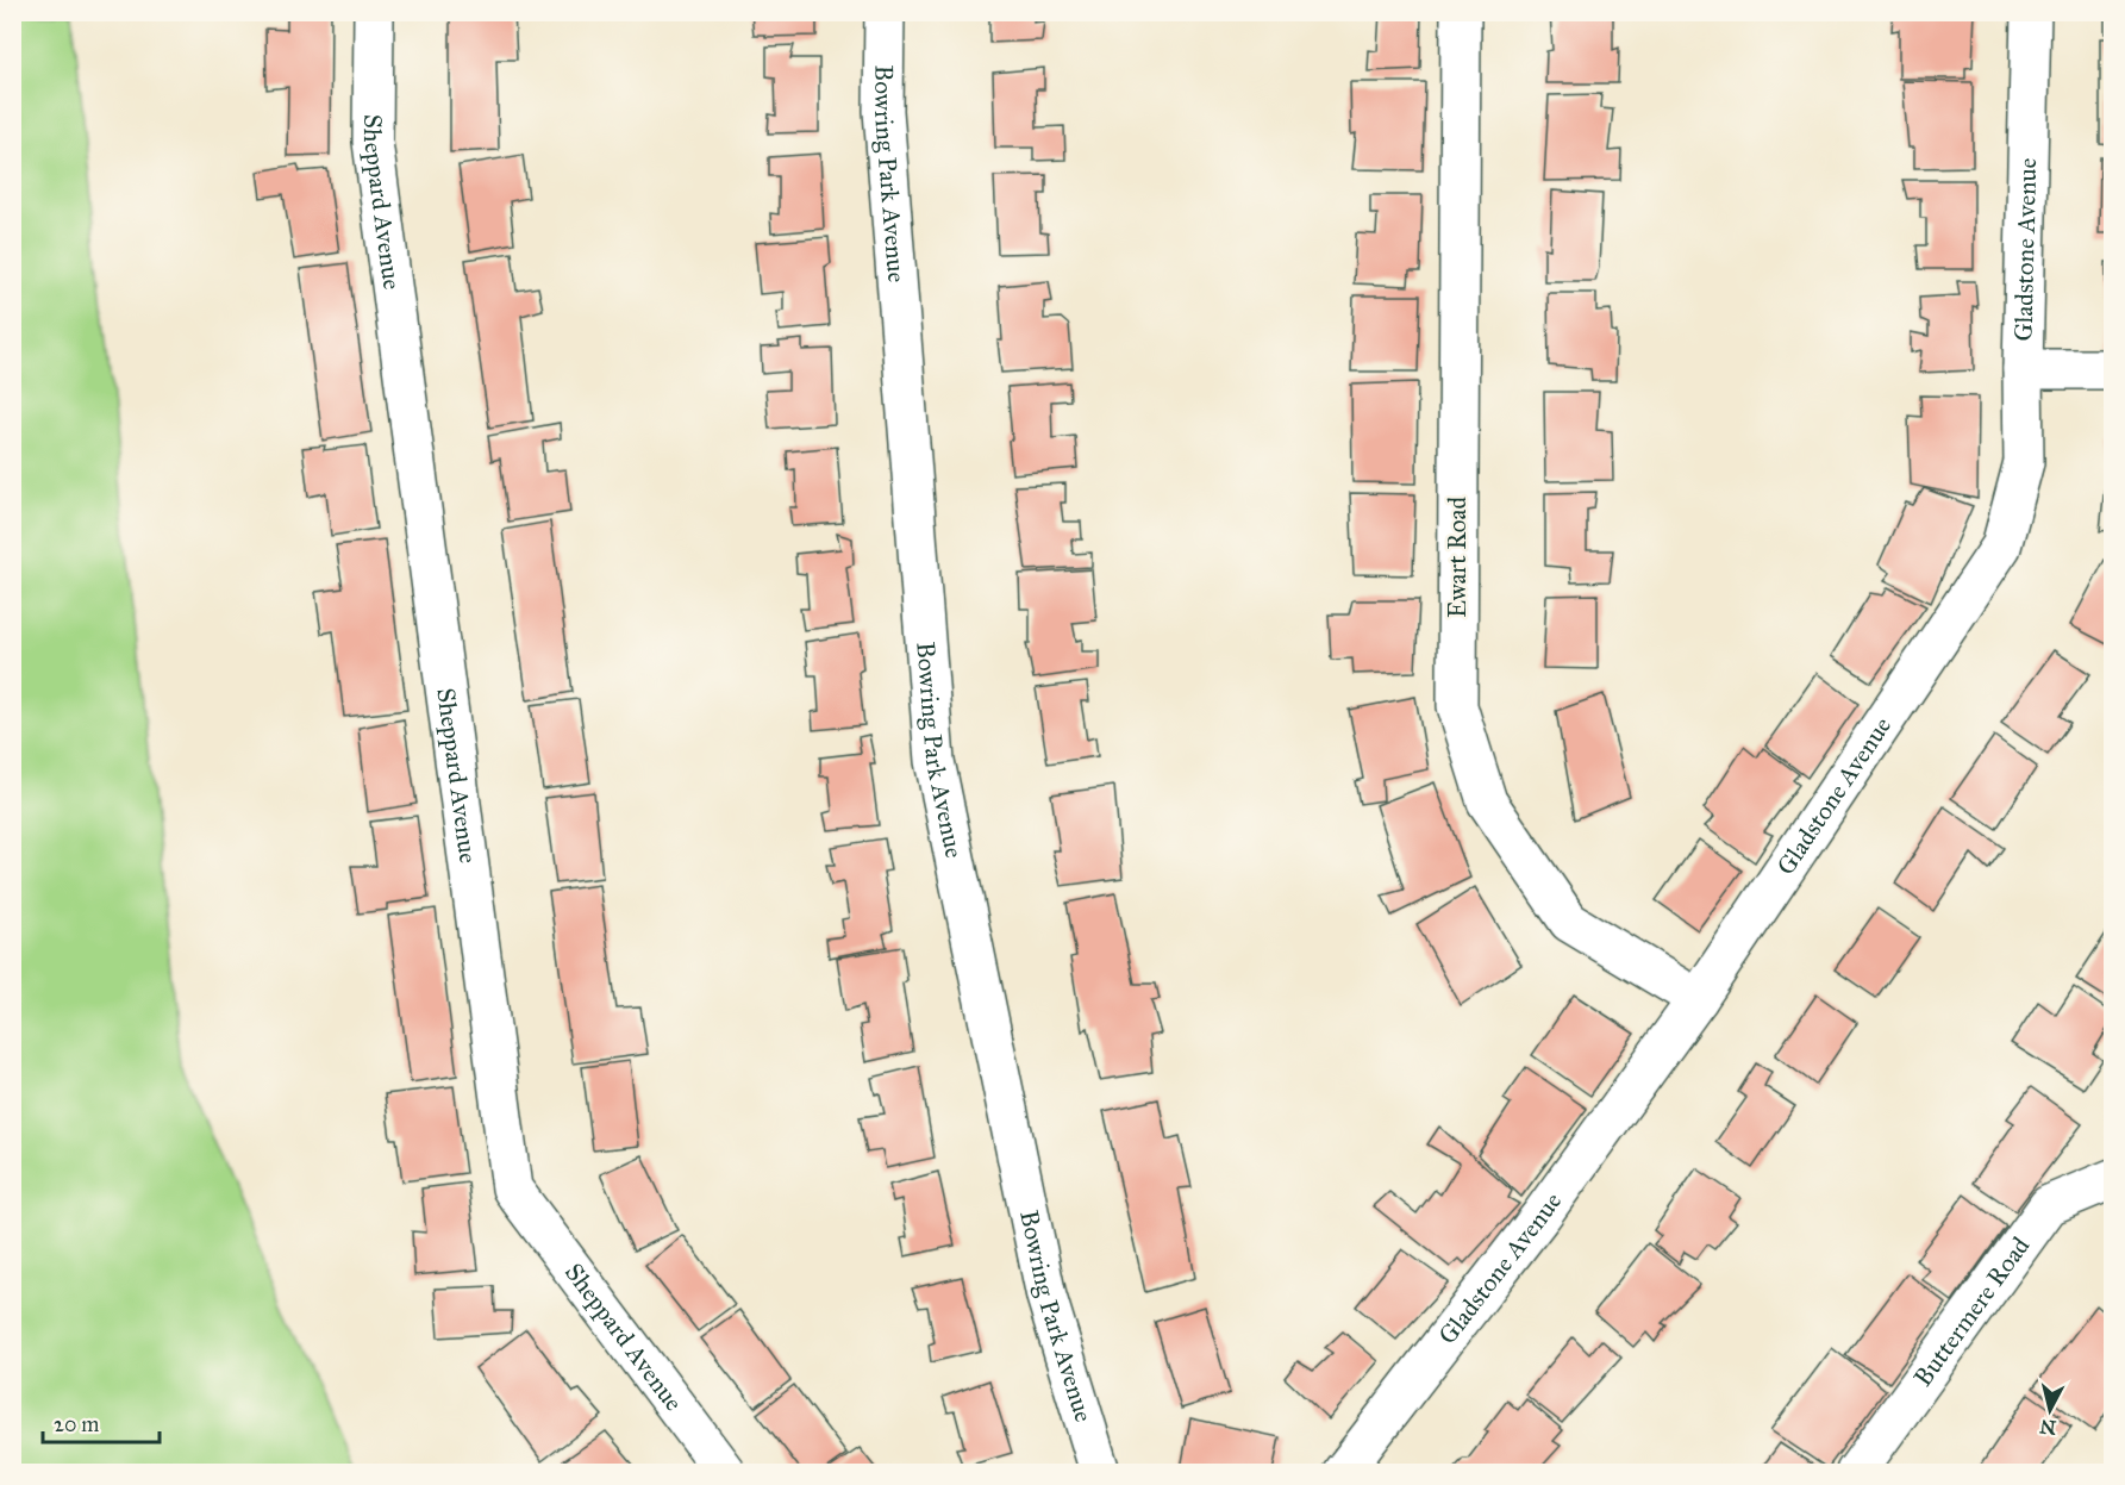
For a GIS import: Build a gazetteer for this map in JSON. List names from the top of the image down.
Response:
{
  "streets": {
    "street": [
      "Bowring Park Avenue",
      "Sheppard Avenue",
      "Gladstone Avenue",
      "Ewart Road",
      "Buttermere Road"
    ]
  },
  "crossings": [
    ["Gladstone Avenue", "Ewart Road"]
  ],
  "scale_bar": "20 m",
  "north": "bottom"
}
